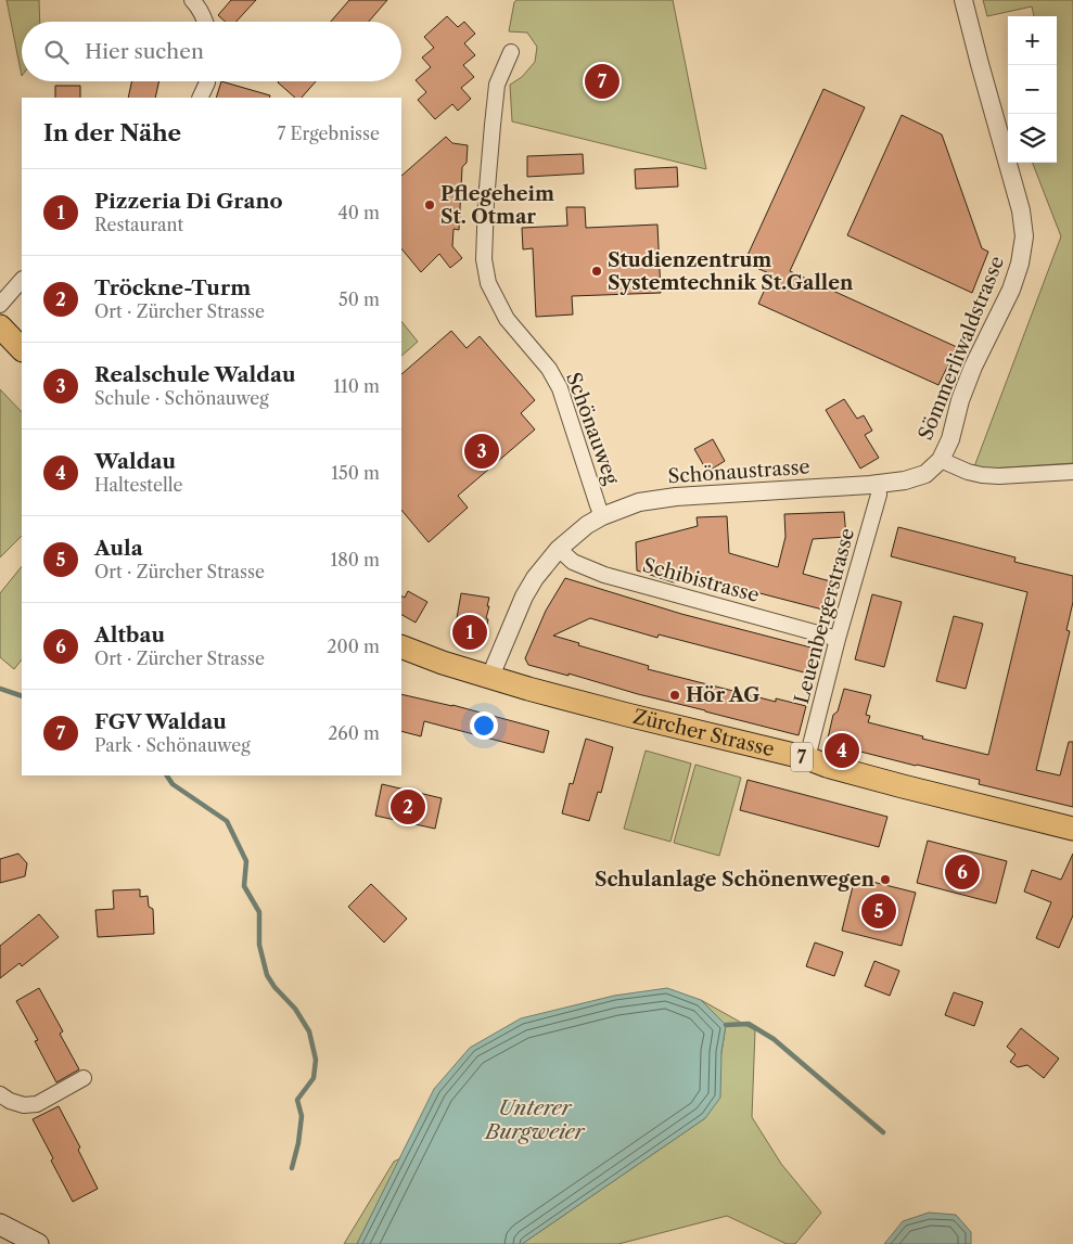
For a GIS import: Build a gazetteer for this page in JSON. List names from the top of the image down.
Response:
{
  "streets": {
    "main road": ["Zürcher Strasse", "7"],
    "street": [
      "Sömmerliwaldstrasse",
      "Schönauweg",
      "Schönaustrasse",
      "Schibistrasse",
      "Leuenbergerstrasse"
    ]
  },
  "crossings": [
    ["Sömmerliwaldstrasse", "Schönaustrasse"],
    ["Schönauweg", "Schönaustrasse"],
    ["Schönaustrasse", "Schibistrasse"],
    ["Schönaustrasse", "Leuenbergerstrasse"],
    ["Schönaustrasse", "Zürcher Strasse"],
    ["Schibistrasse", "Leuenbergerstrasse"],
    ["Leuenbergerstrasse", "Zürcher Strasse"]
  ],
  "water": ["Unterer Burgweier"],
  "places": [
    "Pflegeheim St. Otmar",
    "Studienzentrum Systemtechnik St.Gallen",
    "Hör AG",
    "Schulanlage Schönenwegen"
  ],
  "page": {
    "map_buttons": ["+", "−"],
    "search": "Hier suchen",
    "pins": [
      "7",
      "3",
      "1",
      "4",
      "2",
      "6",
      "5"
    ],
    "heading": ["In der Nähe", "7 Ergebnisse"],
    "list": [
      {
        "mark": "1",
        "name": "Pizzeria Di Grano",
        "note": "Restaurant",
        "value": "40 m"
      },
      {
        "mark": "2",
        "name": "Tröckne-Turm",
        "note": "Ort · Zürcher Strasse",
        "value": "50 m"
      },
      {
        "mark": "3",
        "name": "Realschule Waldau",
        "note": "Schule · Schönauweg",
        "value": "110 m"
      },
      {
        "mark": "4",
        "name": "Waldau",
        "note": "Haltestelle",
        "value": "150 m"
      },
      {
        "mark": "5",
        "name": "Aula",
        "note": "Ort · Zürcher Strasse",
        "value": "180 m"
      },
      {
        "mark": "6",
        "name": "Altbau",
        "note": "Ort · Zürcher Strasse",
        "value": "200 m"
      },
      {
        "mark": "7",
        "name": "FGV Waldau",
        "note": "Park · Schönauweg",
        "value": "260 m"
      }
    ]
  }
}
